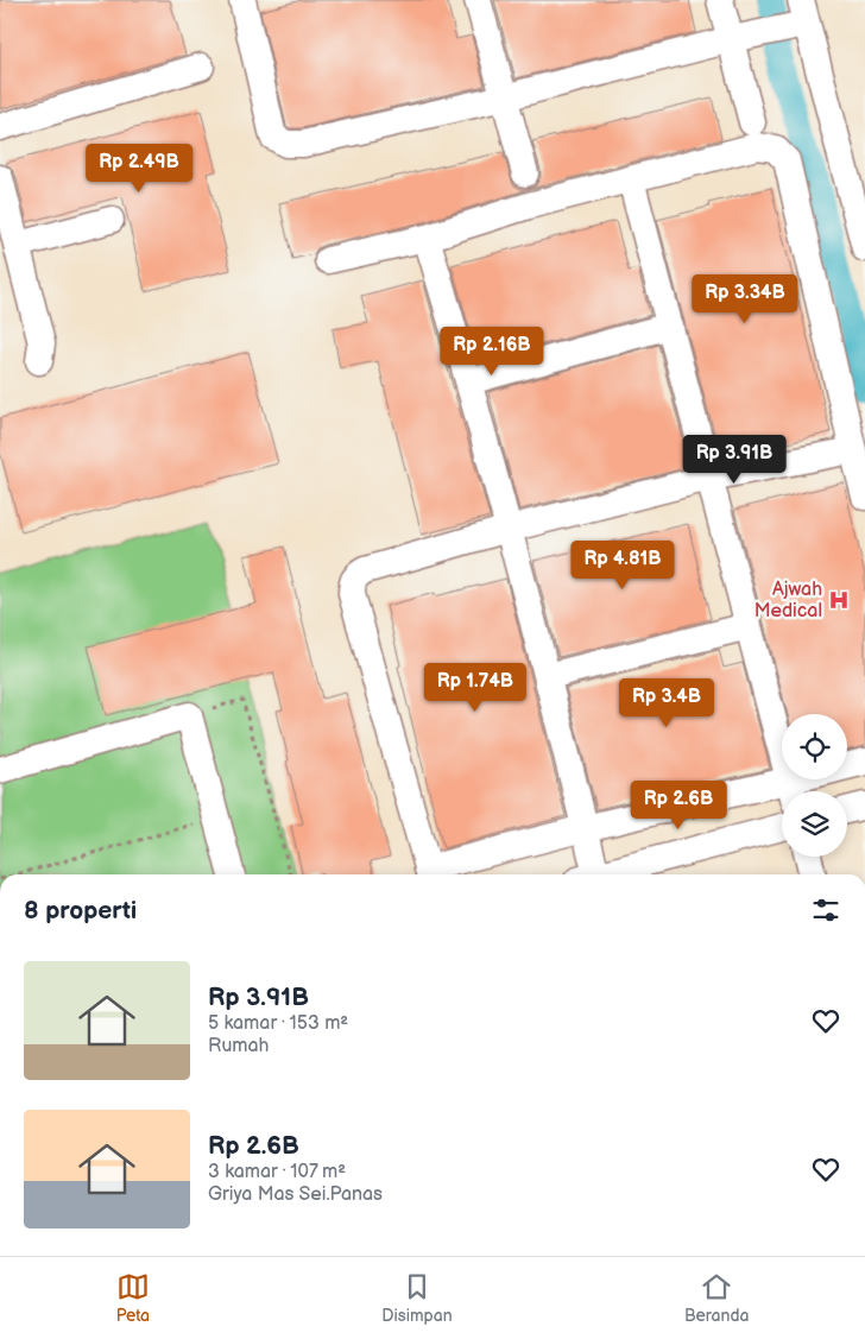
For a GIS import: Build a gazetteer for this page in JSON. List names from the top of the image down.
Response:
{
  "places": {
    "hospital": ["Ajwah Medical"]
  },
  "page": {
    "price": [
      "Rp 2.49B",
      "Rp 3.34B",
      "Rp 2.16B",
      "Rp 3.91B",
      "Rp 4.81B",
      "Rp 1.74B",
      "Rp 3.4B",
      "Rp 2.6B"
    ],
    "heading": "8 properti",
    "list": [
      {
        "name": "Rp 3.91B",
        "note": "5 kamar · 153 m² · Rumah"
      },
      {
        "name": "Rp 2.6B",
        "note": "3 kamar · 107 m² · Griya Mas Sei.Panas"
      }
    ],
    "tabs": ["Peta", "Disimpan", "Beranda"]
  }
}
